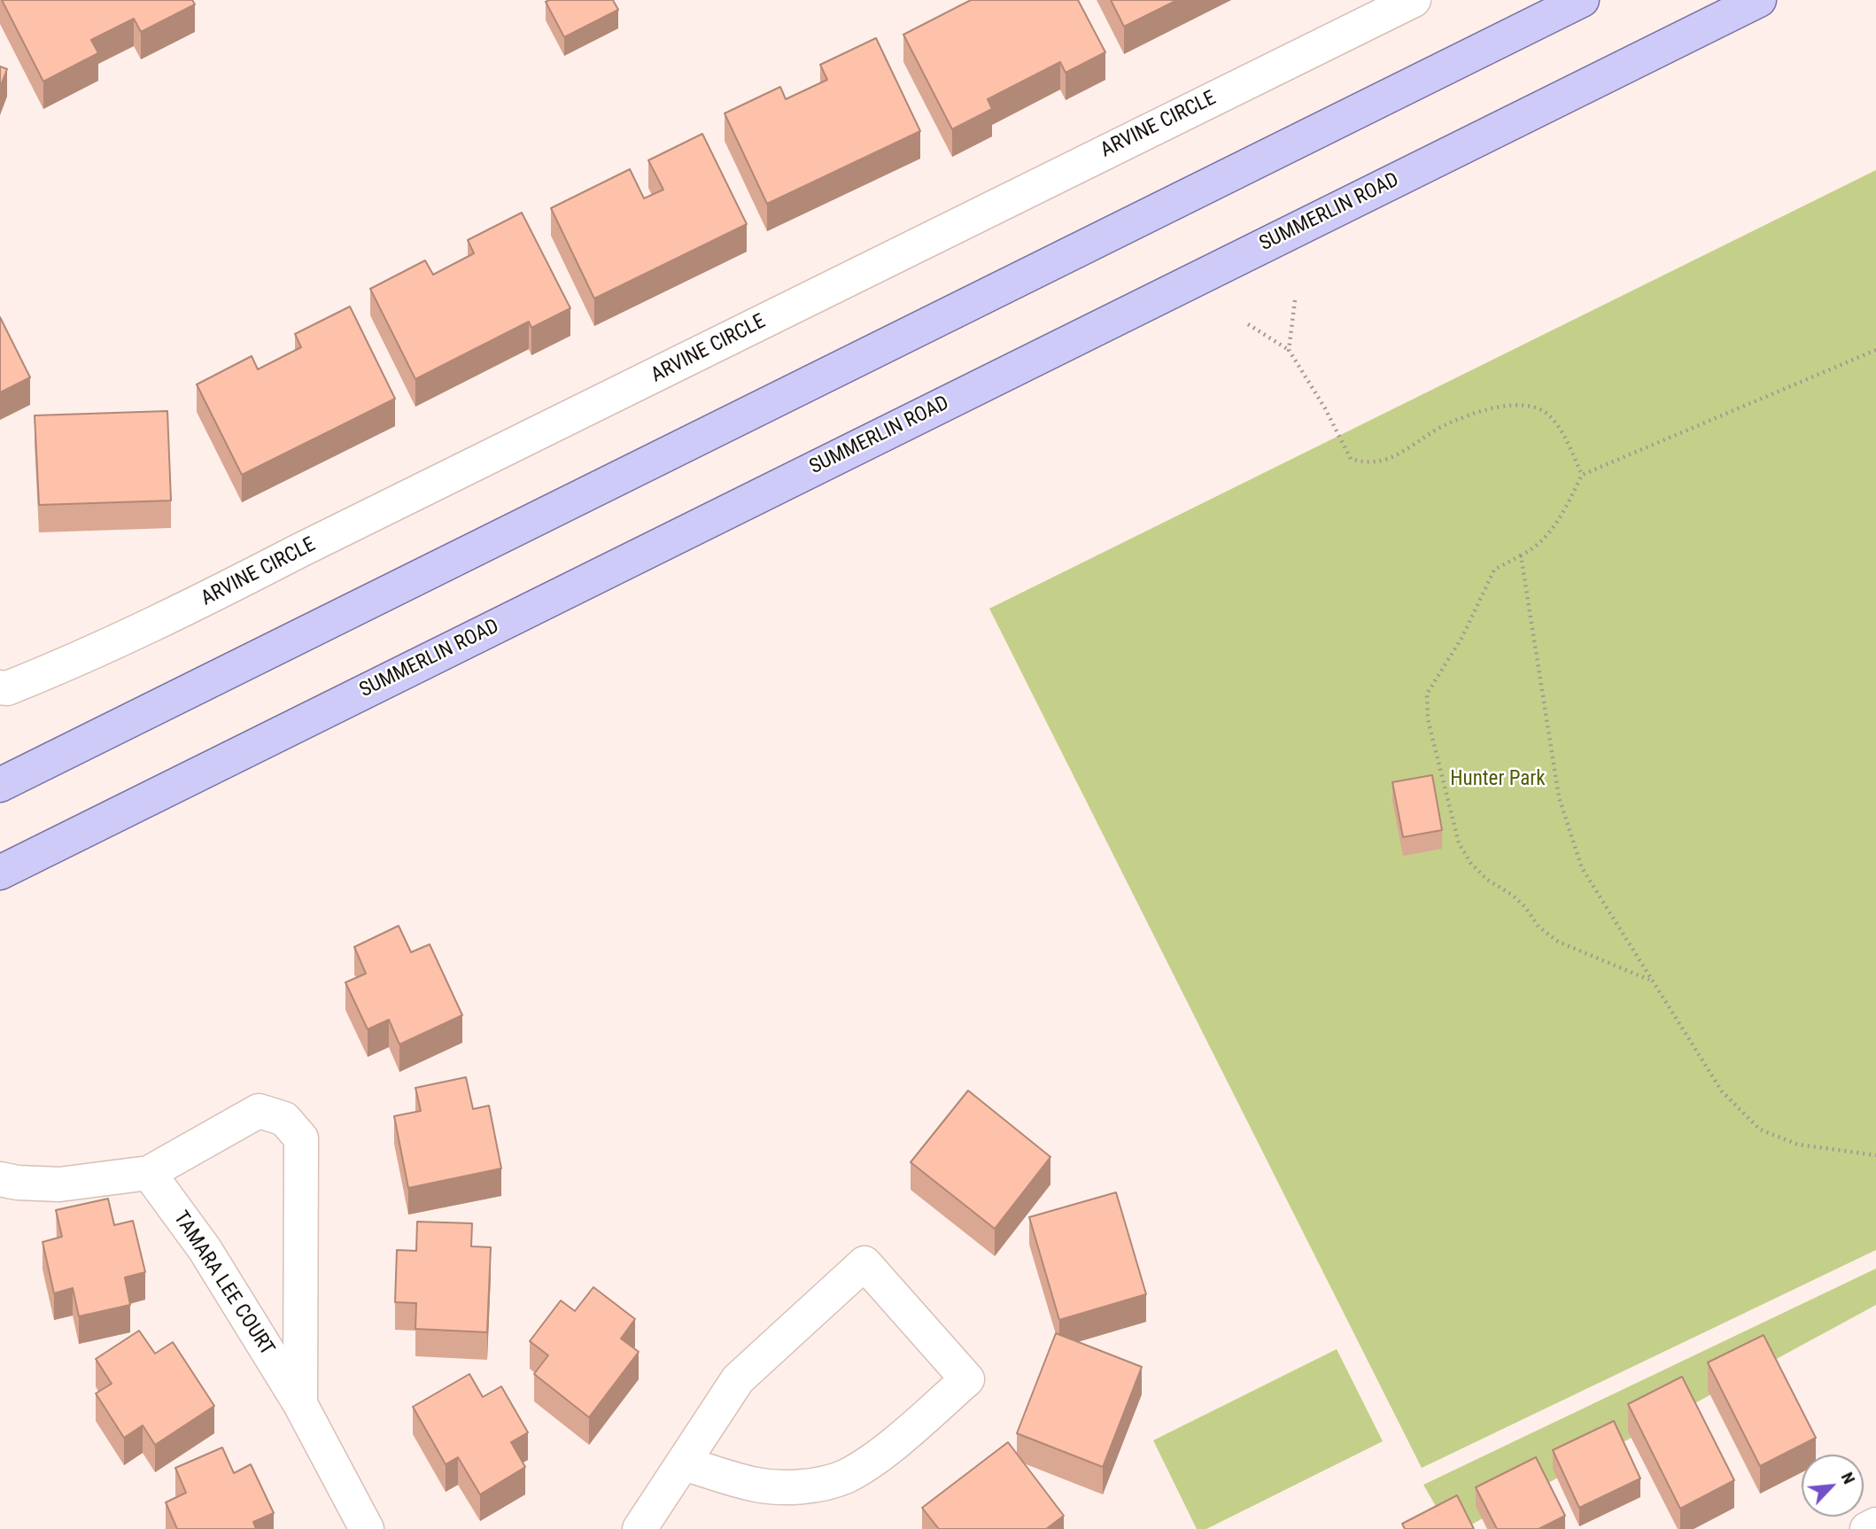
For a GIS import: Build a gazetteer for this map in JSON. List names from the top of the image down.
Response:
{
  "streets": {
    "main road": ["SUMMERLIN ROAD"],
    "street": ["ARVINE CIRCLE", "TAMARA LEE COURT"]
  },
  "parks": ["Hunter Park"],
  "north": "top right"
}
